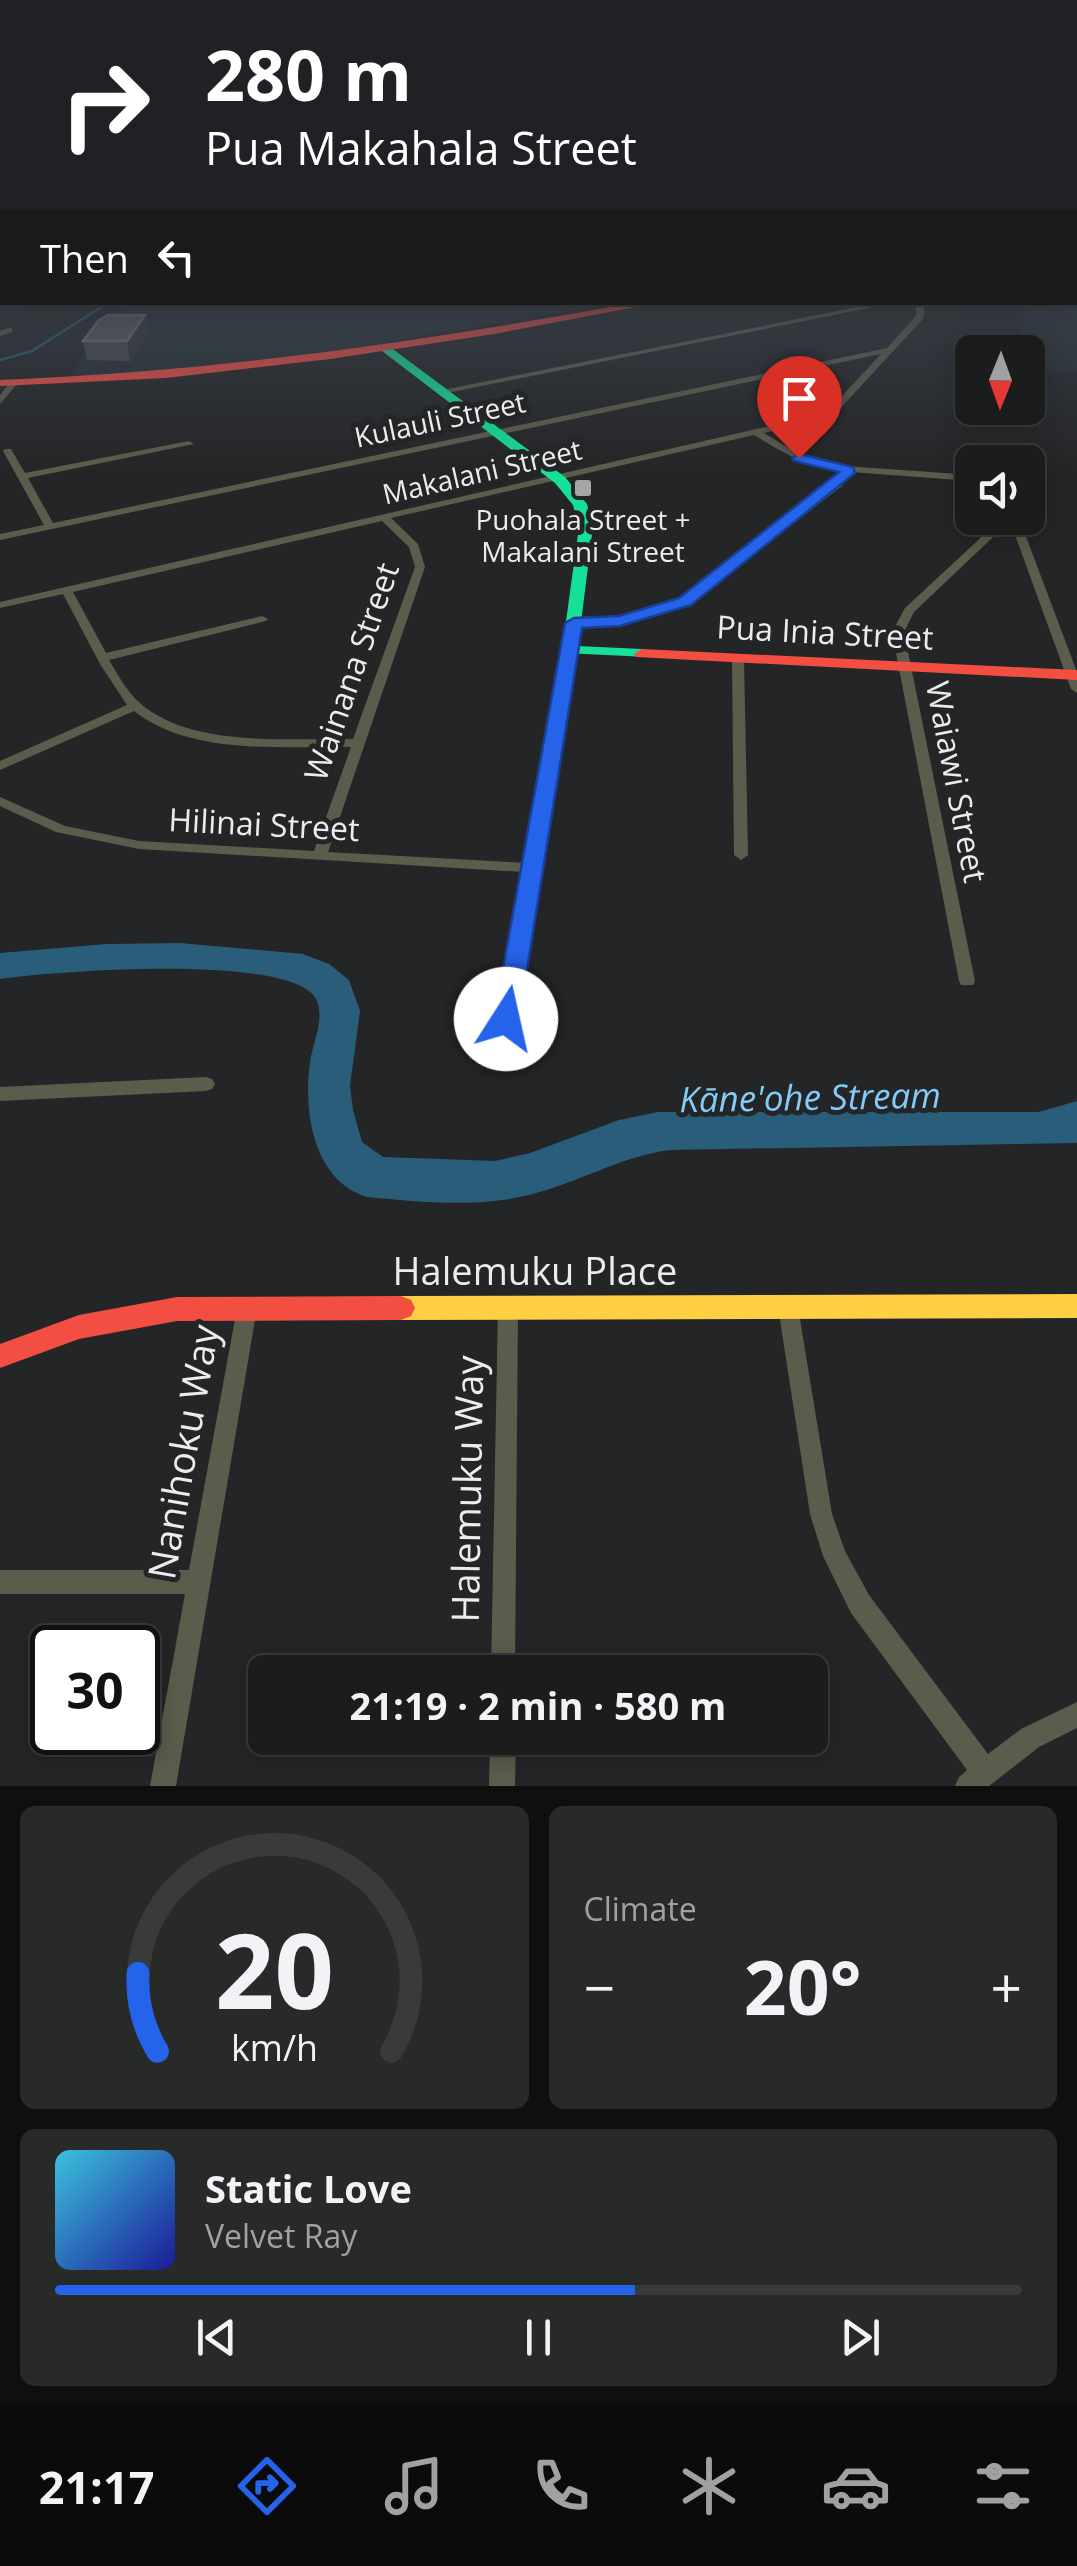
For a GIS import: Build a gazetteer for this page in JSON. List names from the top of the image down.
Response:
{
  "streets": {
    "street": [
      "Kulauli Street",
      "Makalani Street",
      "Pua Inia Street",
      "Wainana Street",
      "Waiawi Street",
      "Hilinai Street",
      "Halemuku Place",
      "Nanihoku Way",
      "Halemuku Way"
    ]
  },
  "crossings": [
    ["Kulauli Street", "Makalani Street"],
    ["Makalani Street", "Wainana Street"],
    ["Pua Inia Street", "Waiawi Street"],
    ["Wainana Street", "Hilinai Street"],
    ["Halemuku Place", "Nanihoku Way"],
    ["Halemuku Place", "Halemuku Way"]
  ],
  "water": ["Kāne'ohe Stream"],
  "places": {
    "transit": ["Puohala Street + Makalani Street"]
  },
  "north": "bottom",
  "page": {
    "turn": ["280 m", "Pua Makahala Street"],
    "then": "Then",
    "limit": "30",
    "trip": "21:19 · 2 min · 580 m",
    "tile": "Climate",
    "heat": ["−", "20°", "+"],
    "song": ["Static Love", "Velvet Ray"],
    "tabs": "21:17",
    "gauge": ["20", "km/h"]
  }
}
